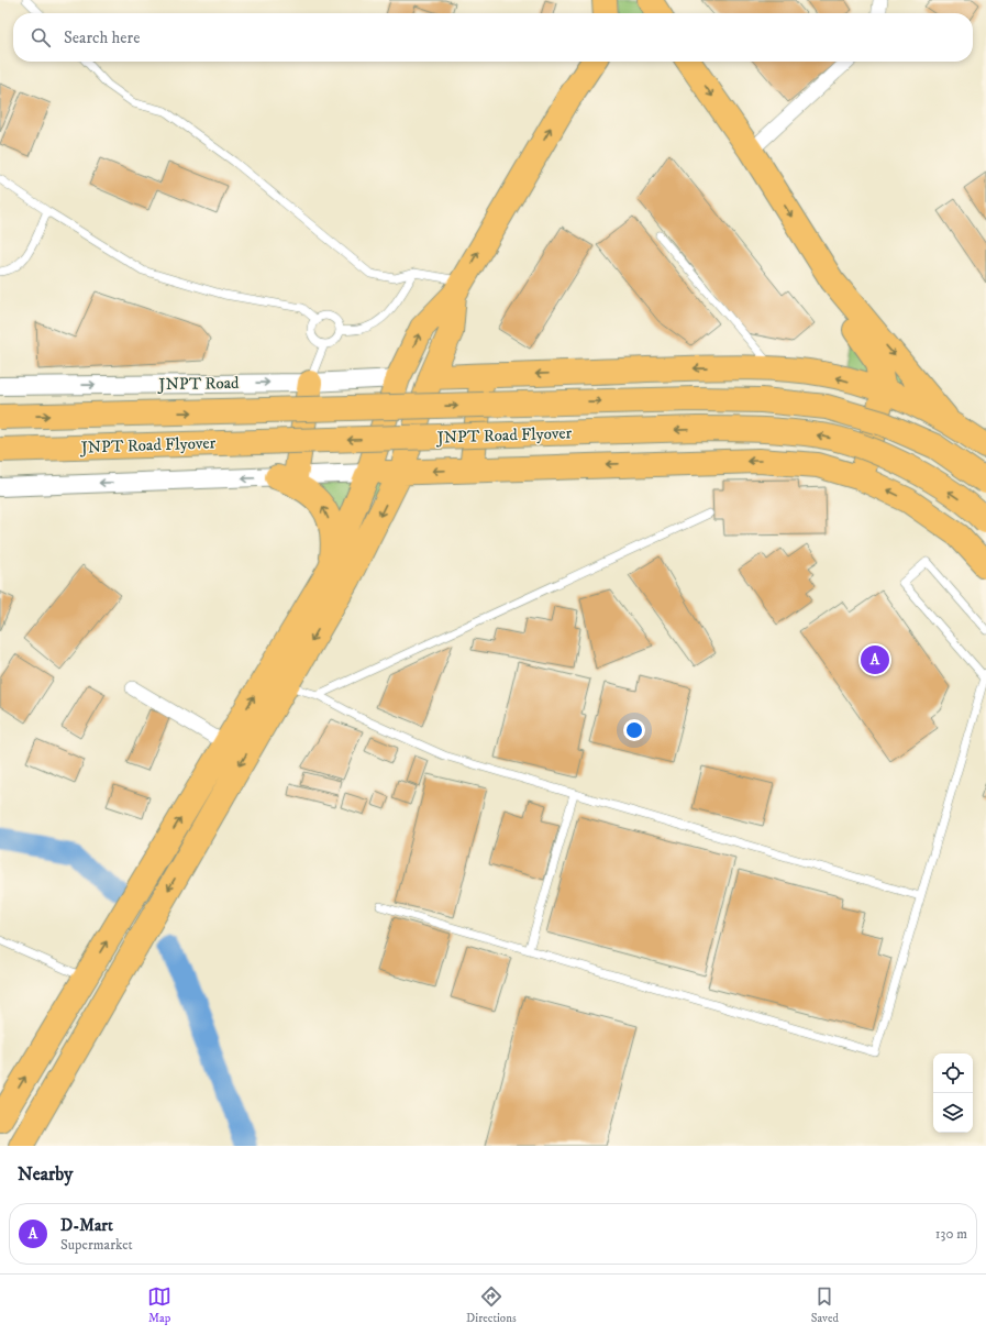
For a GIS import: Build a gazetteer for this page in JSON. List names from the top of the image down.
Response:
{
  "streets": {
    "highway": ["JNPT Road Flyover"],
    "street": ["JNPT Road"]
  },
  "page": {
    "search": "Search here",
    "pins": "A",
    "heading": "Nearby",
    "list": [
      {
        "mark": "A",
        "name": "D-Mart",
        "note": "Supermarket",
        "value": "130 m"
      }
    ],
    "nav": ["Map", "Directions", "Saved"]
  }
}
